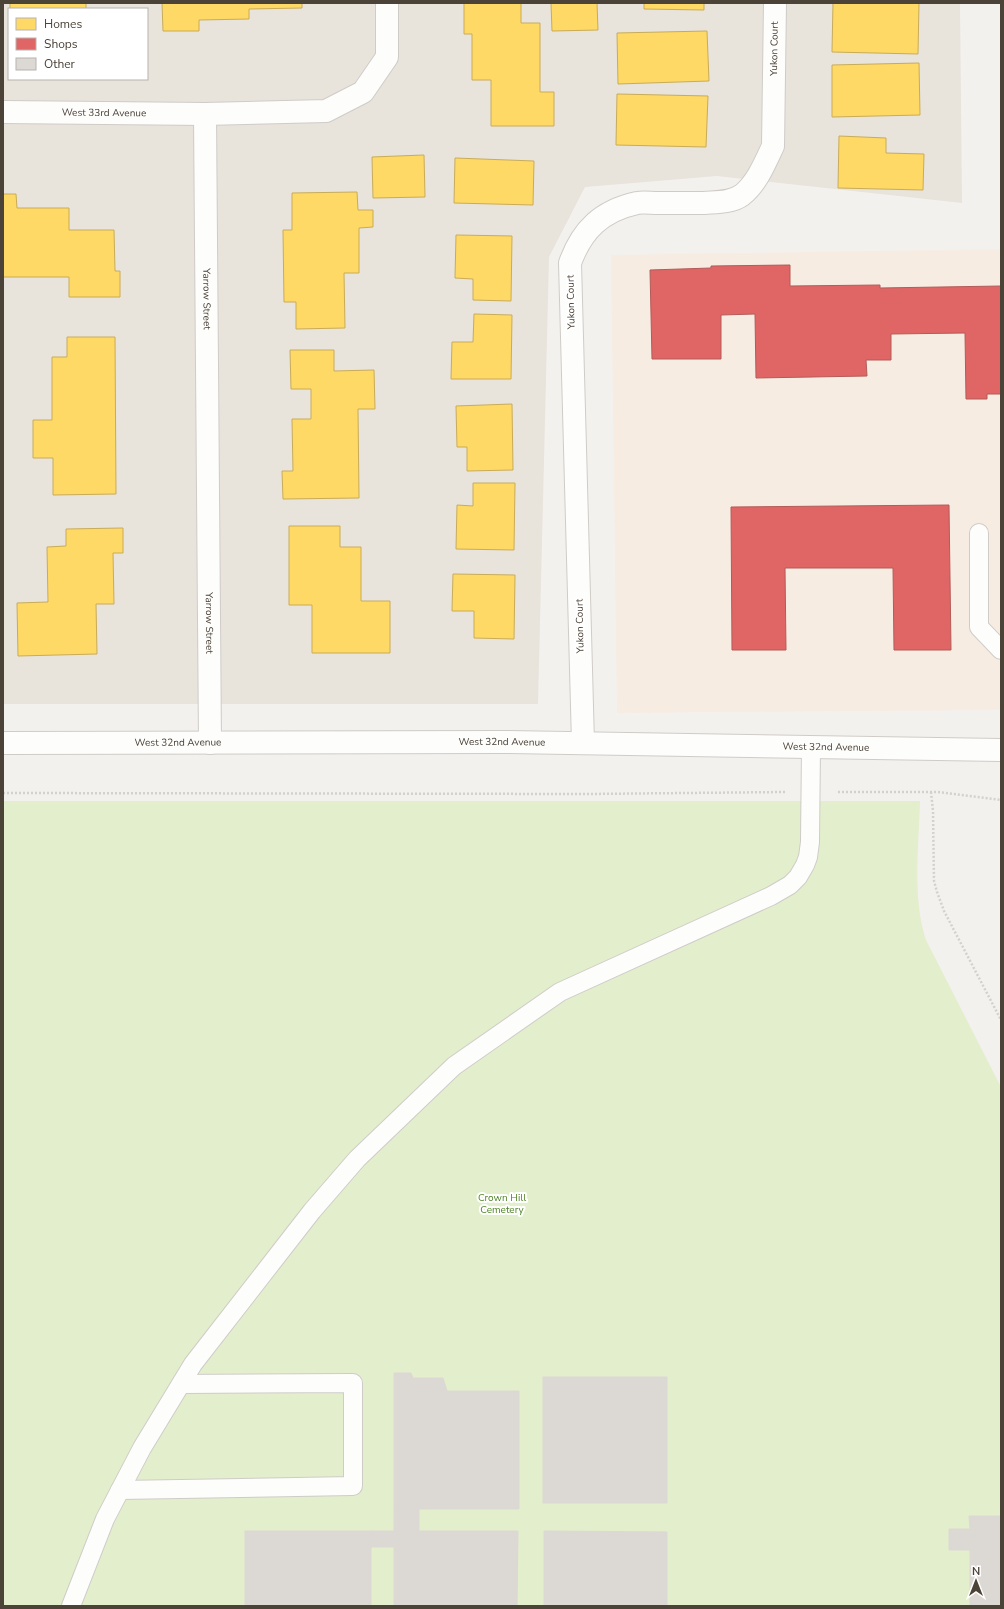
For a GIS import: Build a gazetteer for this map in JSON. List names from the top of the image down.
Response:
{
  "streets": {
    "street": [
      "Yukon Court",
      "West 33rd Avenue",
      "Yarrow Street",
      "West 32nd Avenue"
    ]
  },
  "crossings": [
    ["Yukon Court", "West 32nd Avenue"],
    ["West 33rd Avenue", "Yarrow Street"],
    ["Yarrow Street", "West 32nd Avenue"]
  ],
  "parks": ["Crown Hill Cemetery"],
  "legend": ["Homes", "Shops", "Other"],
  "north": "top"
}
